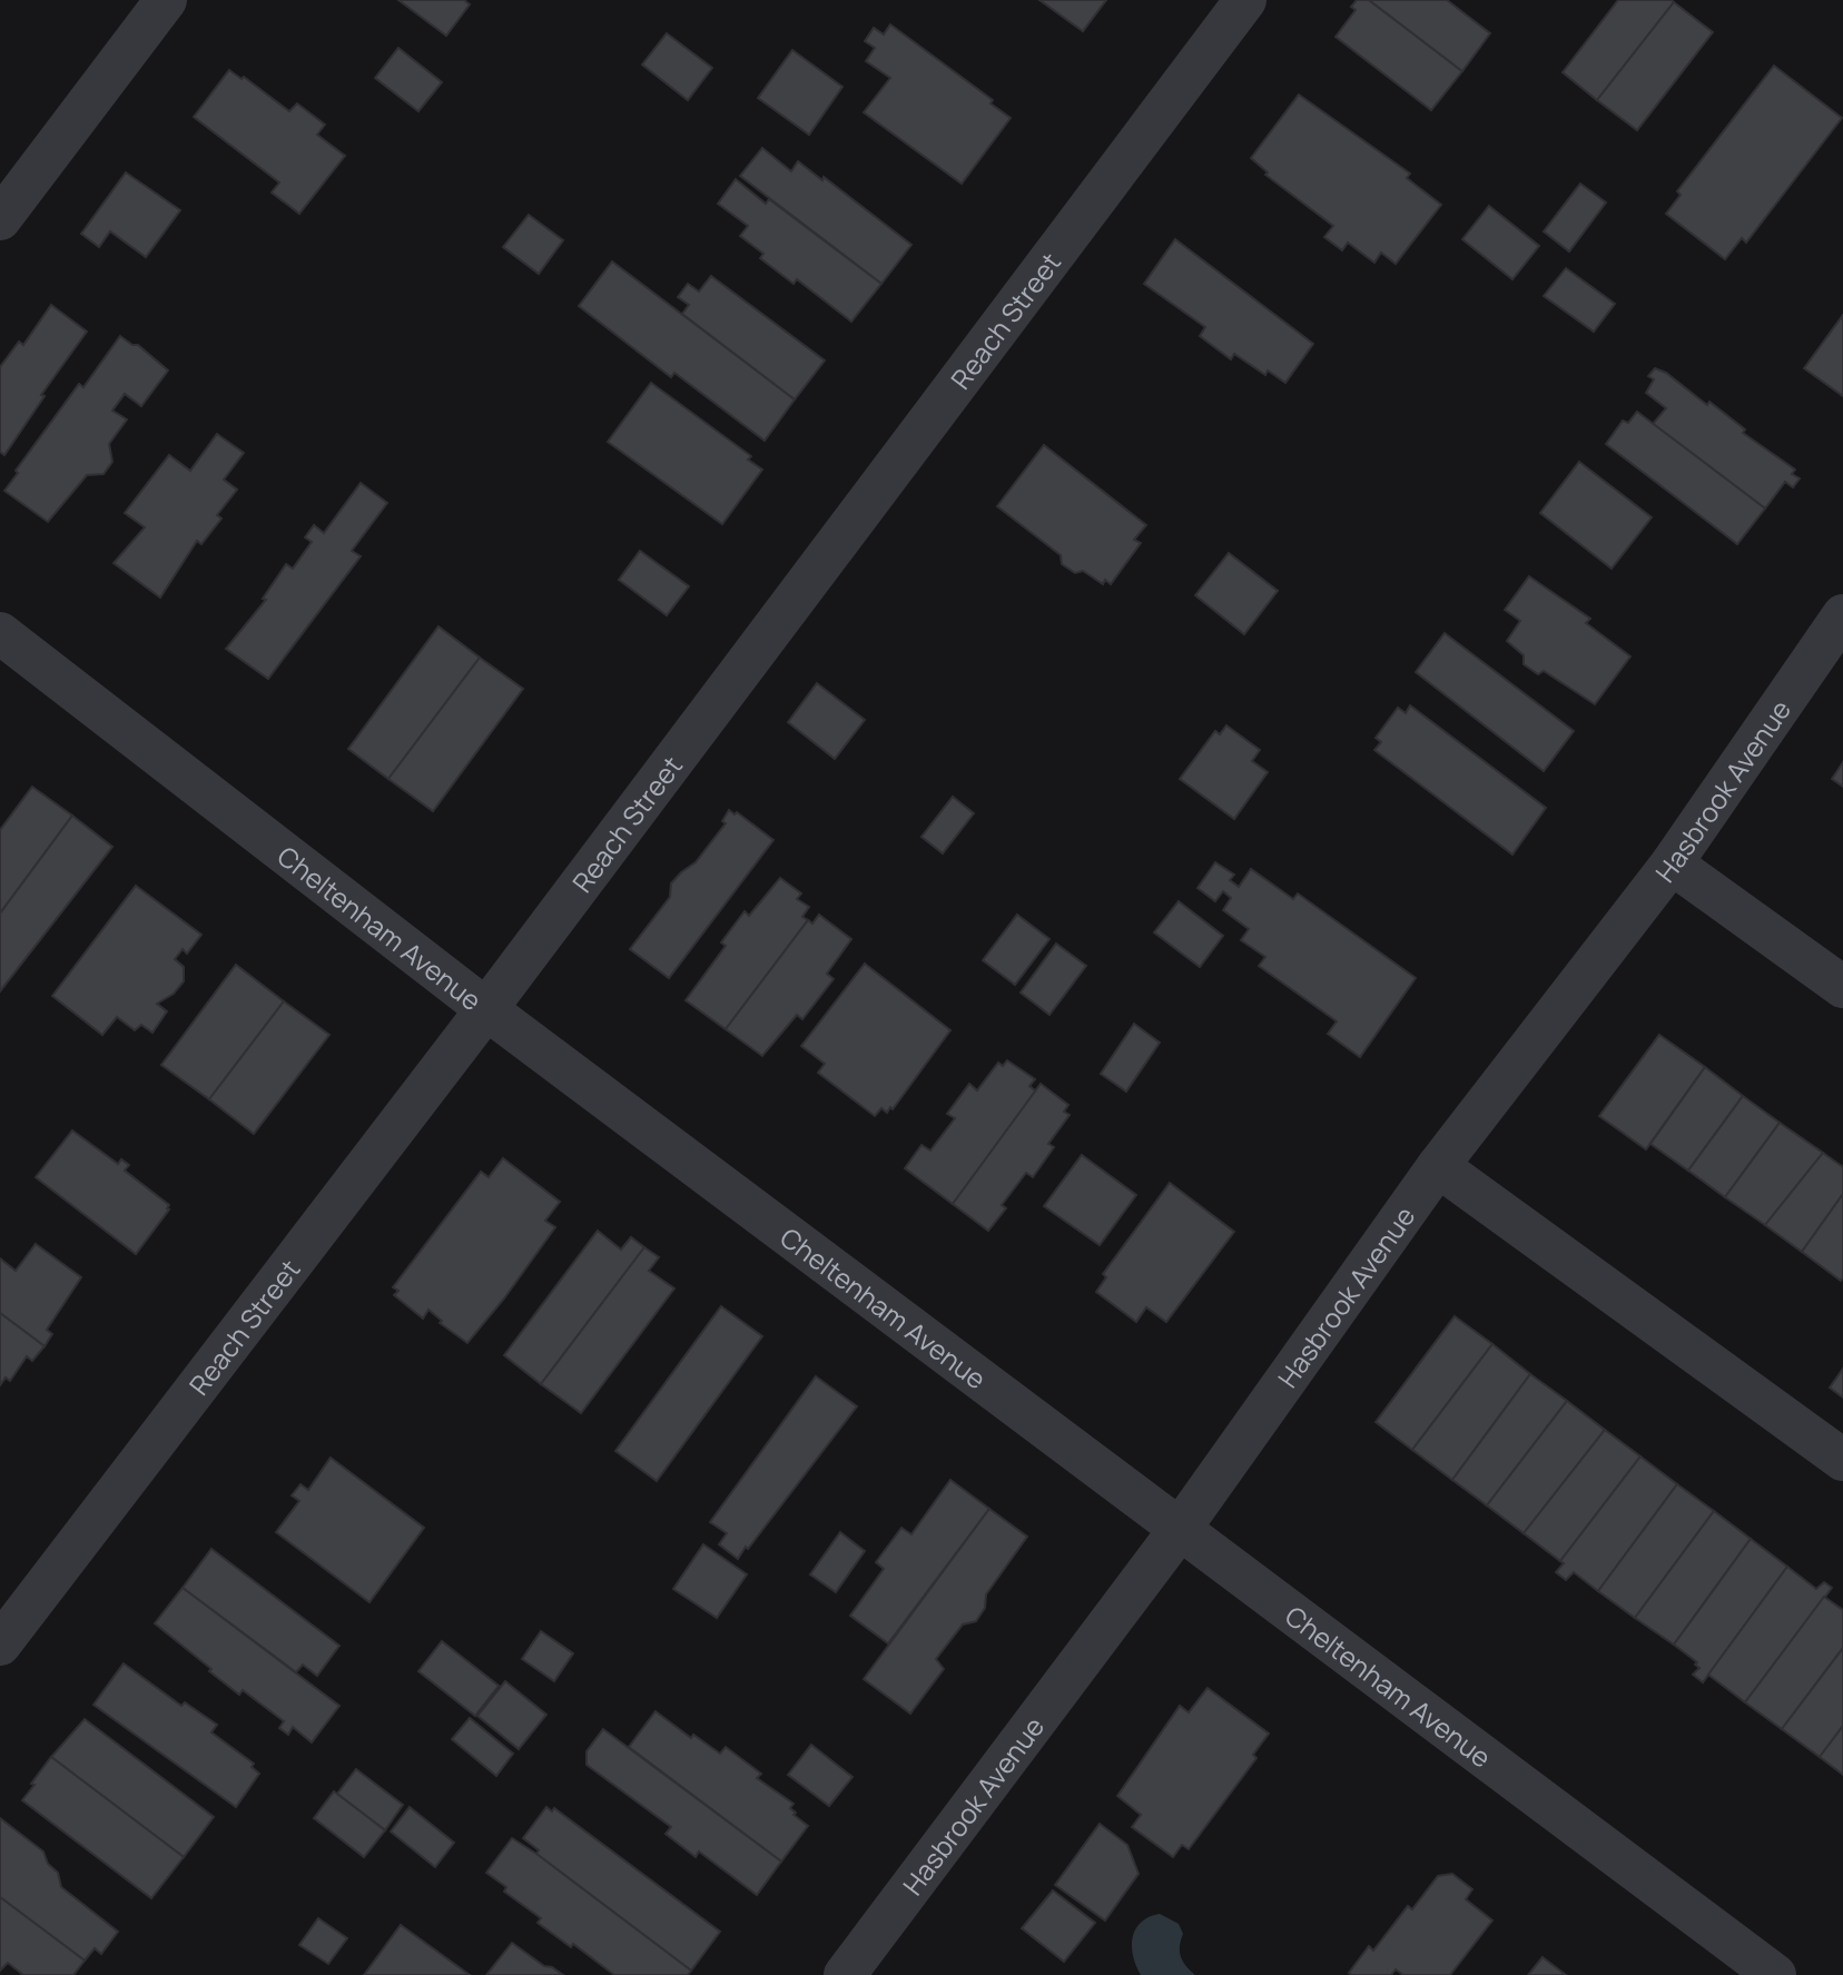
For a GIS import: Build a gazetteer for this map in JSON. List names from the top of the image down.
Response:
{
  "streets": {
    "street": ["Reach Street", "Hasbrook Avenue", "Cheltenham Avenue"]
  },
  "crossings": [
    ["Reach Street", "Cheltenham Avenue"],
    ["Hasbrook Avenue", "Cheltenham Avenue"]
  ]
}
